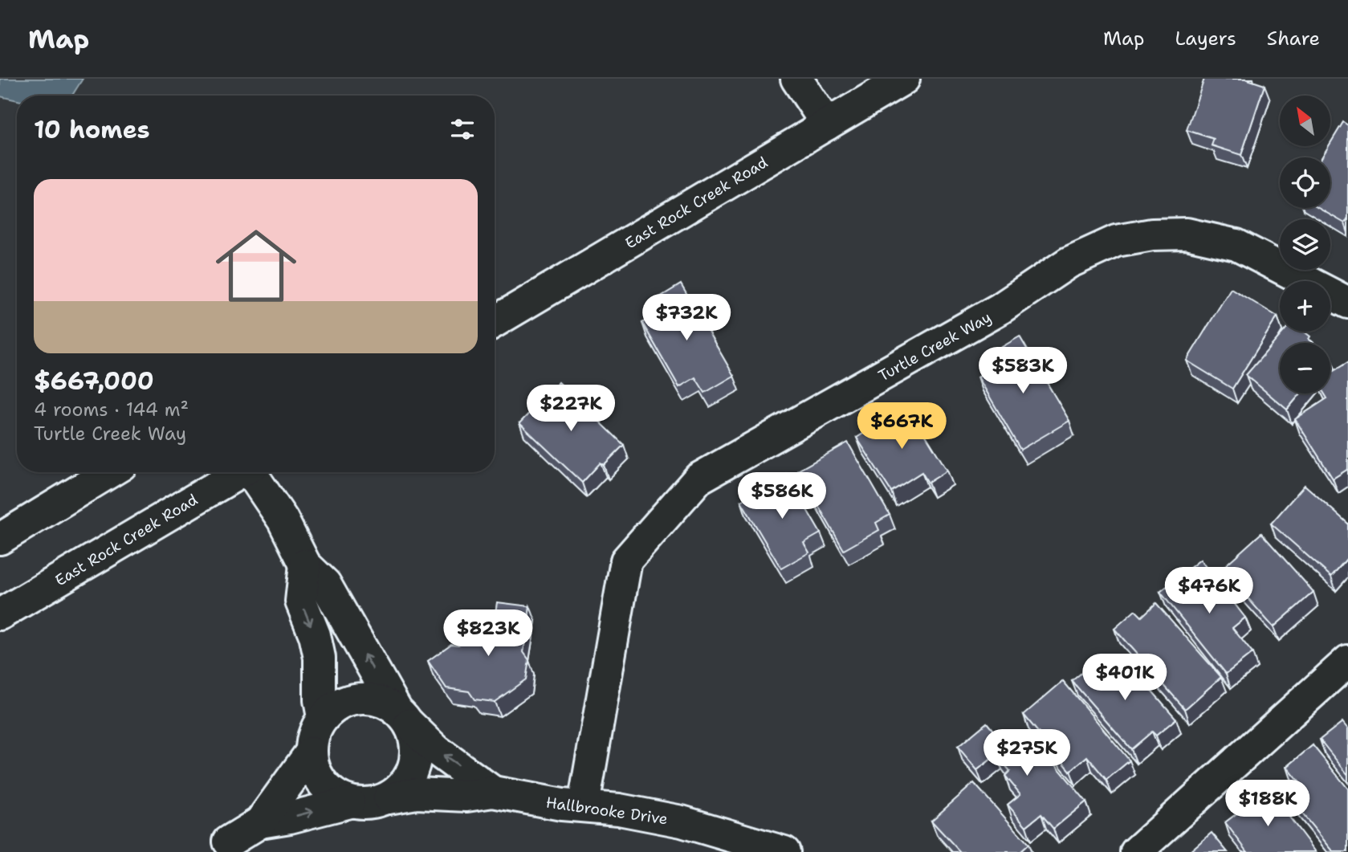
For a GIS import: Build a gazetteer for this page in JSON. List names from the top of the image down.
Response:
{
  "streets": {
    "street": ["East Rock Creek Road", "Turtle Creek Way", "Hallbrooke Drive"]
  },
  "crossings": [
    ["Turtle Creek Way", "Hallbrooke Drive"]
  ],
  "north": "top left",
  "page": {
    "header": "Map",
    "nav": ["Map", "Layers", "Share"],
    "map_buttons": ["+", "−"],
    "heading": "10 homes",
    "list": [
      {
        "name": "$667,000",
        "note": "4 rooms · 144 m² · Turtle Creek Way"
      }
    ],
    "price": [
      "$732K",
      "$583K",
      "$227K",
      "$667K",
      "$586K",
      "$476K",
      "$823K",
      "$401K",
      "$275K",
      "$188K"
    ]
  }
}
